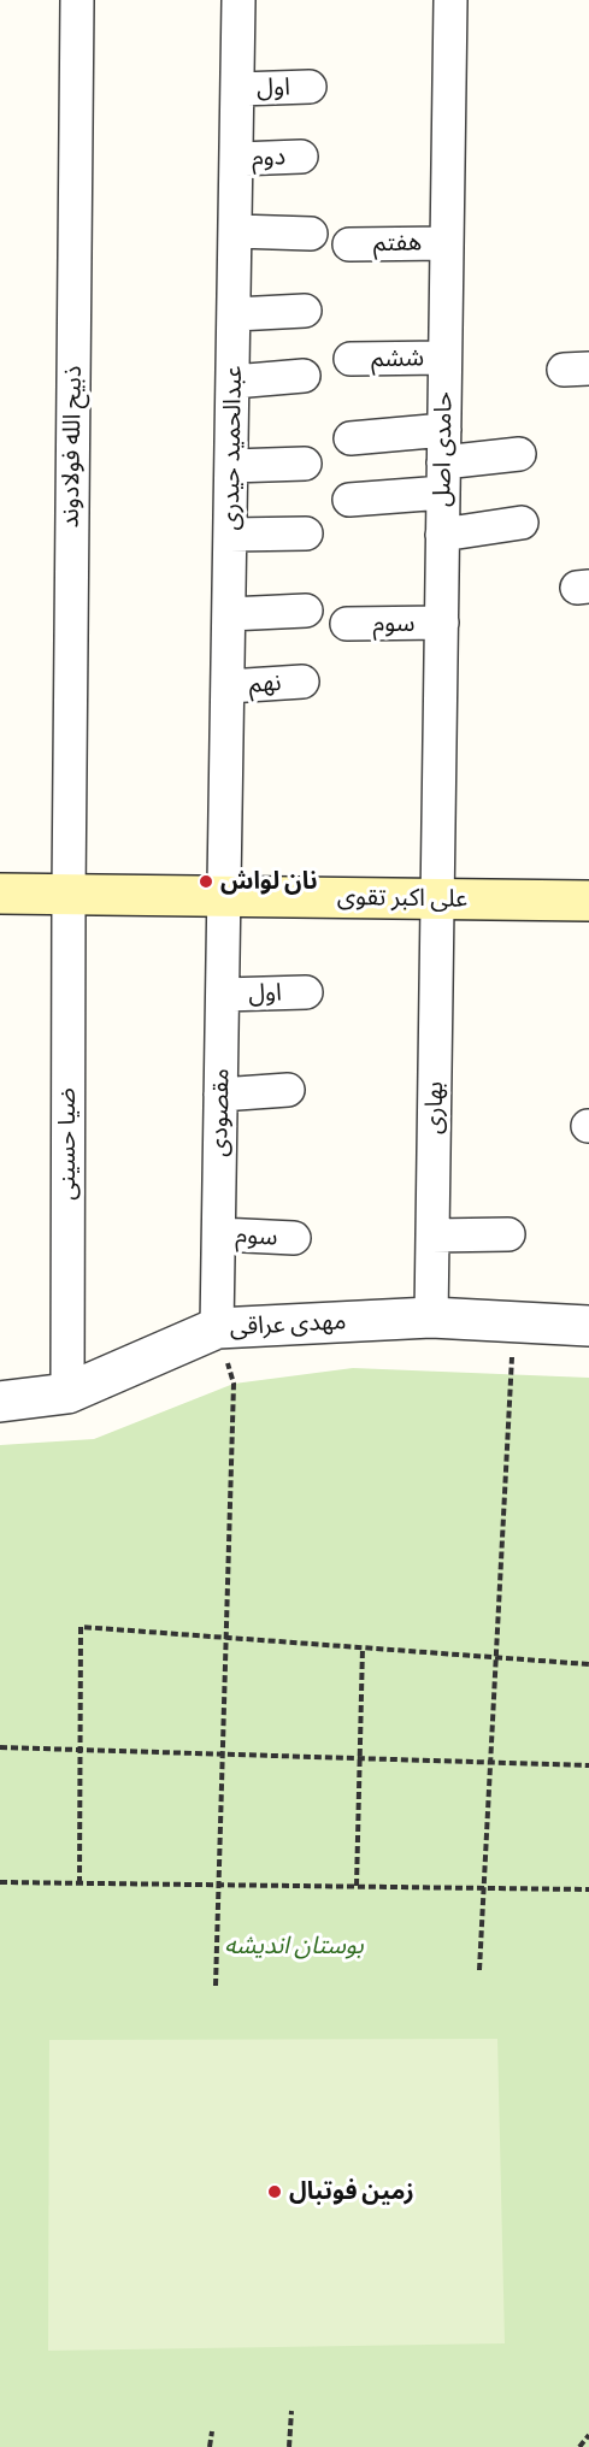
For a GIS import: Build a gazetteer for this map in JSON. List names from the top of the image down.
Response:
{
  "streets": {
    "main road": ["علی اکبر تقوی"],
    "street": [
      "اول",
      "دوم",
      "هفتم",
      "ششم",
      "ذبیح الله فولادوند",
      "عبدالحمید حیدری",
      "حامدی اصل",
      "سوم",
      "نهم",
      "بهاری",
      "مقصودی",
      "ضیا حسینی",
      "مهدی عراقی"
    ]
  },
  "crossings": [
    ["اول", "عبدالحمید حیدری"],
    ["اول", "مقصودی"],
    ["دوم", "عبدالحمید حیدری"],
    ["هفتم", "حامدی اصل"],
    ["ششم", "حامدی اصل"],
    ["ذبیح الله فولادوند", "علی اکبر تقوی"],
    ["ذبیح الله فولادوند", "ضیا حسینی"],
    ["عبدالحمید حیدری", "نهم"],
    ["عبدالحمید حیدری", "علی اکبر تقوی"],
    ["عبدالحمید حیدری", "مقصودی"],
    ["حامدی اصل", "سوم"],
    ["حامدی اصل", "علی اکبر تقوی"],
    ["حامدی اصل", "بهاری"],
    ["سوم", "مقصودی"],
    ["علی اکبر تقوی", "بهاری"],
    ["علی اکبر تقوی", "مقصودی"],
    ["علی اکبر تقوی", "ضیا حسینی"],
    ["بهاری", "مهدی عراقی"],
    ["مقصودی", "مهدی عراقی"],
    ["ضیا حسینی", "مهدی عراقی"]
  ],
  "parks": ["بوستان اندیشه"],
  "places": ["نان لواش", "زمین فوتبال"]
}
